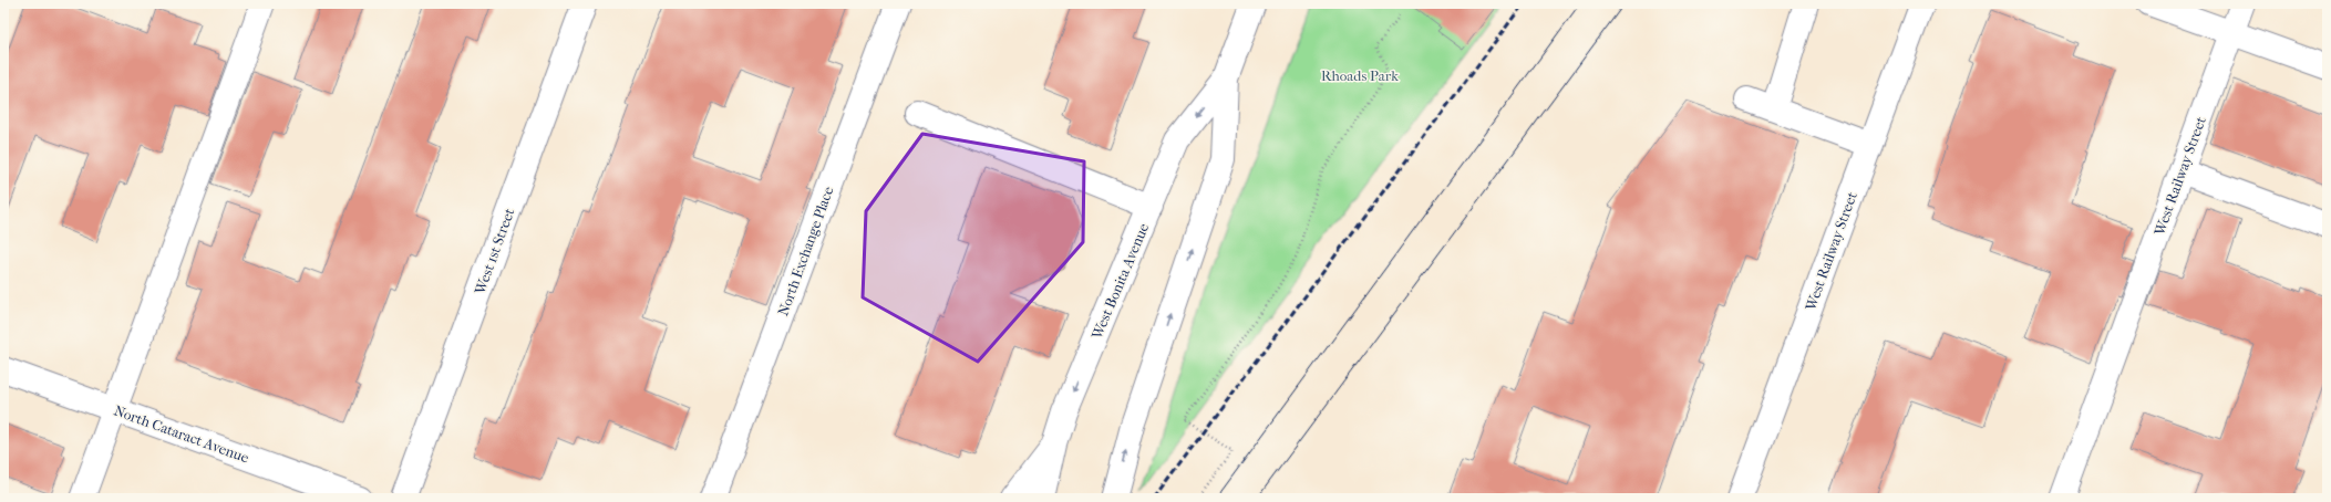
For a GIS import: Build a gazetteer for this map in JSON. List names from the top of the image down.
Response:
{
  "streets": {
    "street": [
      "West Railway Street",
      "West 1st Street",
      "North Exchange Place",
      "West Bonita Avenue",
      "North Cataract Avenue"
    ]
  },
  "parks": ["Rhoads Park"]
}
